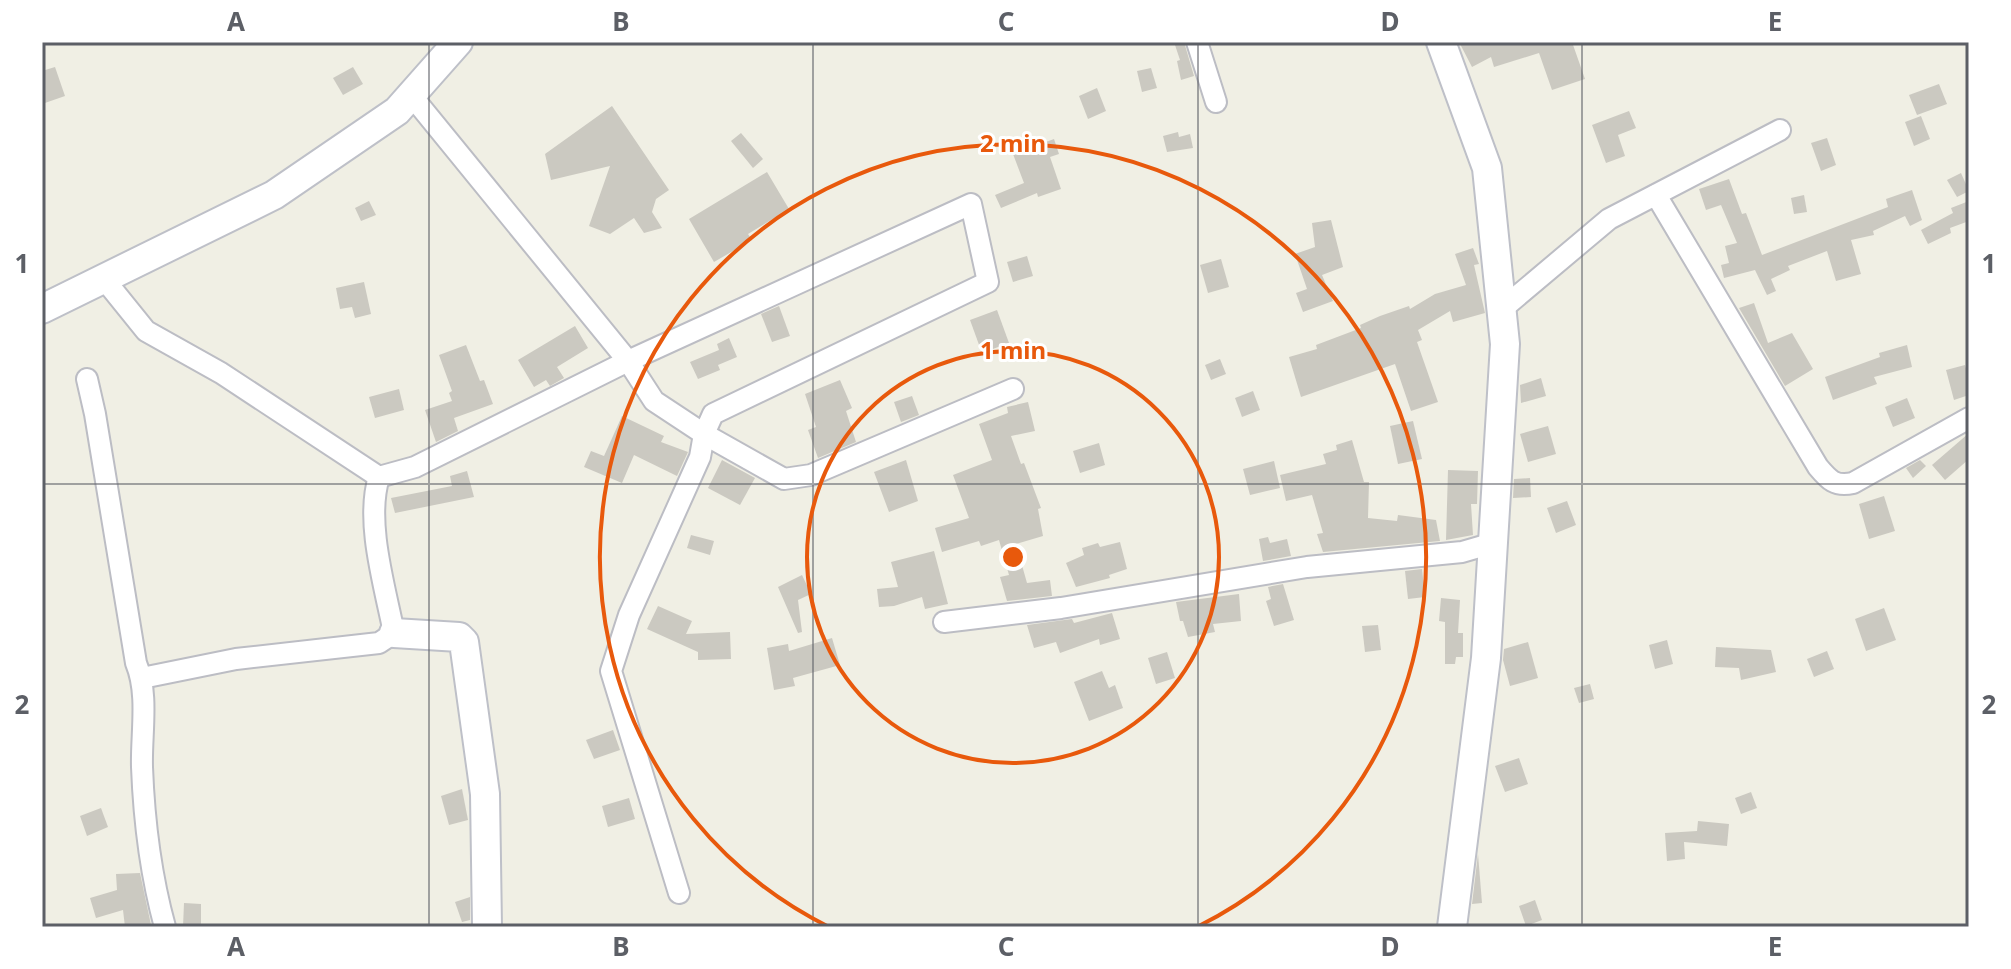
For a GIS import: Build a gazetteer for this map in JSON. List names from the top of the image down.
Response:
{
  "grid": {
    "columns": [
      "A",
      "B",
      "C",
      "D",
      "E"
    ],
    "rows": ["1", "2"]
  },
  "rings": ["2 min", "1 min"]
}
